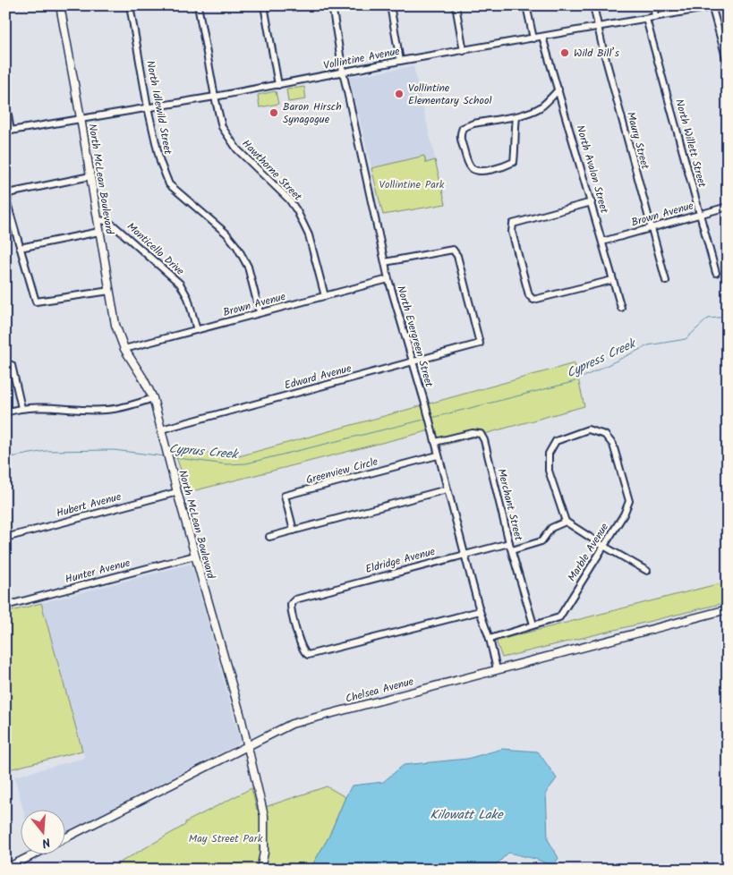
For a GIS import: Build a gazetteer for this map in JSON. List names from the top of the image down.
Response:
{
  "streets": {
    "main road": ["North McLean Boulevard", "Chelsea Avenue"],
    "street": [
      "Vollintine Avenue",
      "North Idlewild Street",
      "Maury Street",
      "North Willett Street",
      "North Avalon Street",
      "Hawthorne Street",
      "Brown Avenue",
      "Monticello Drive",
      "North Evergreen Street",
      "Edward Avenue",
      "Greenview Circle",
      "Hubert Avenue",
      "Merchant Street",
      "Marble Avenue",
      "Eldridge Avenue",
      "Hunter Avenue"
    ]
  },
  "crossings": [
    ["Vollintine Avenue", "North Idlewild Street"],
    ["Vollintine Avenue", "Maury Street"],
    ["Vollintine Avenue", "North Willett Street"],
    ["Vollintine Avenue", "North Avalon Street"],
    ["Vollintine Avenue", "Hawthorne Street"],
    ["Vollintine Avenue", "North McLean Boulevard"],
    ["Vollintine Avenue", "North Evergreen Street"],
    ["North Idlewild Street", "Brown Avenue"],
    ["Maury Street", "Brown Avenue"],
    ["North Willett Street", "Brown Avenue"],
    ["North Avalon Street", "Brown Avenue"],
    ["Hawthorne Street", "Brown Avenue"],
    ["North McLean Boulevard", "Brown Avenue"],
    ["North McLean Boulevard", "Monticello Drive"],
    ["North McLean Boulevard", "Edward Avenue"],
    ["North McLean Boulevard", "Hubert Avenue"],
    ["North McLean Boulevard", "Hunter Avenue"],
    ["North McLean Boulevard", "Chelsea Avenue"],
    ["Brown Avenue", "Monticello Drive"],
    ["Brown Avenue", "North Evergreen Street"],
    ["North Evergreen Street", "Edward Avenue"],
    ["North Evergreen Street", "Greenview Circle"],
    ["North Evergreen Street", "Merchant Street"],
    ["North Evergreen Street", "Marble Avenue"],
    ["North Evergreen Street", "Eldridge Avenue"],
    ["North Evergreen Street", "Chelsea Avenue"],
    ["Merchant Street", "Marble Avenue"],
    ["Merchant Street", "Eldridge Avenue"]
  ],
  "water": ["Cypress Creek", "Cyprus Creek", "Kilowatt Lake"],
  "parks": ["Vollintine Park", "May Street Park"],
  "places": ["Wild Bill’s", "Vollintine Elementary School", "Baron Hirsch Synagogue"],
  "north": "bottom"
}
